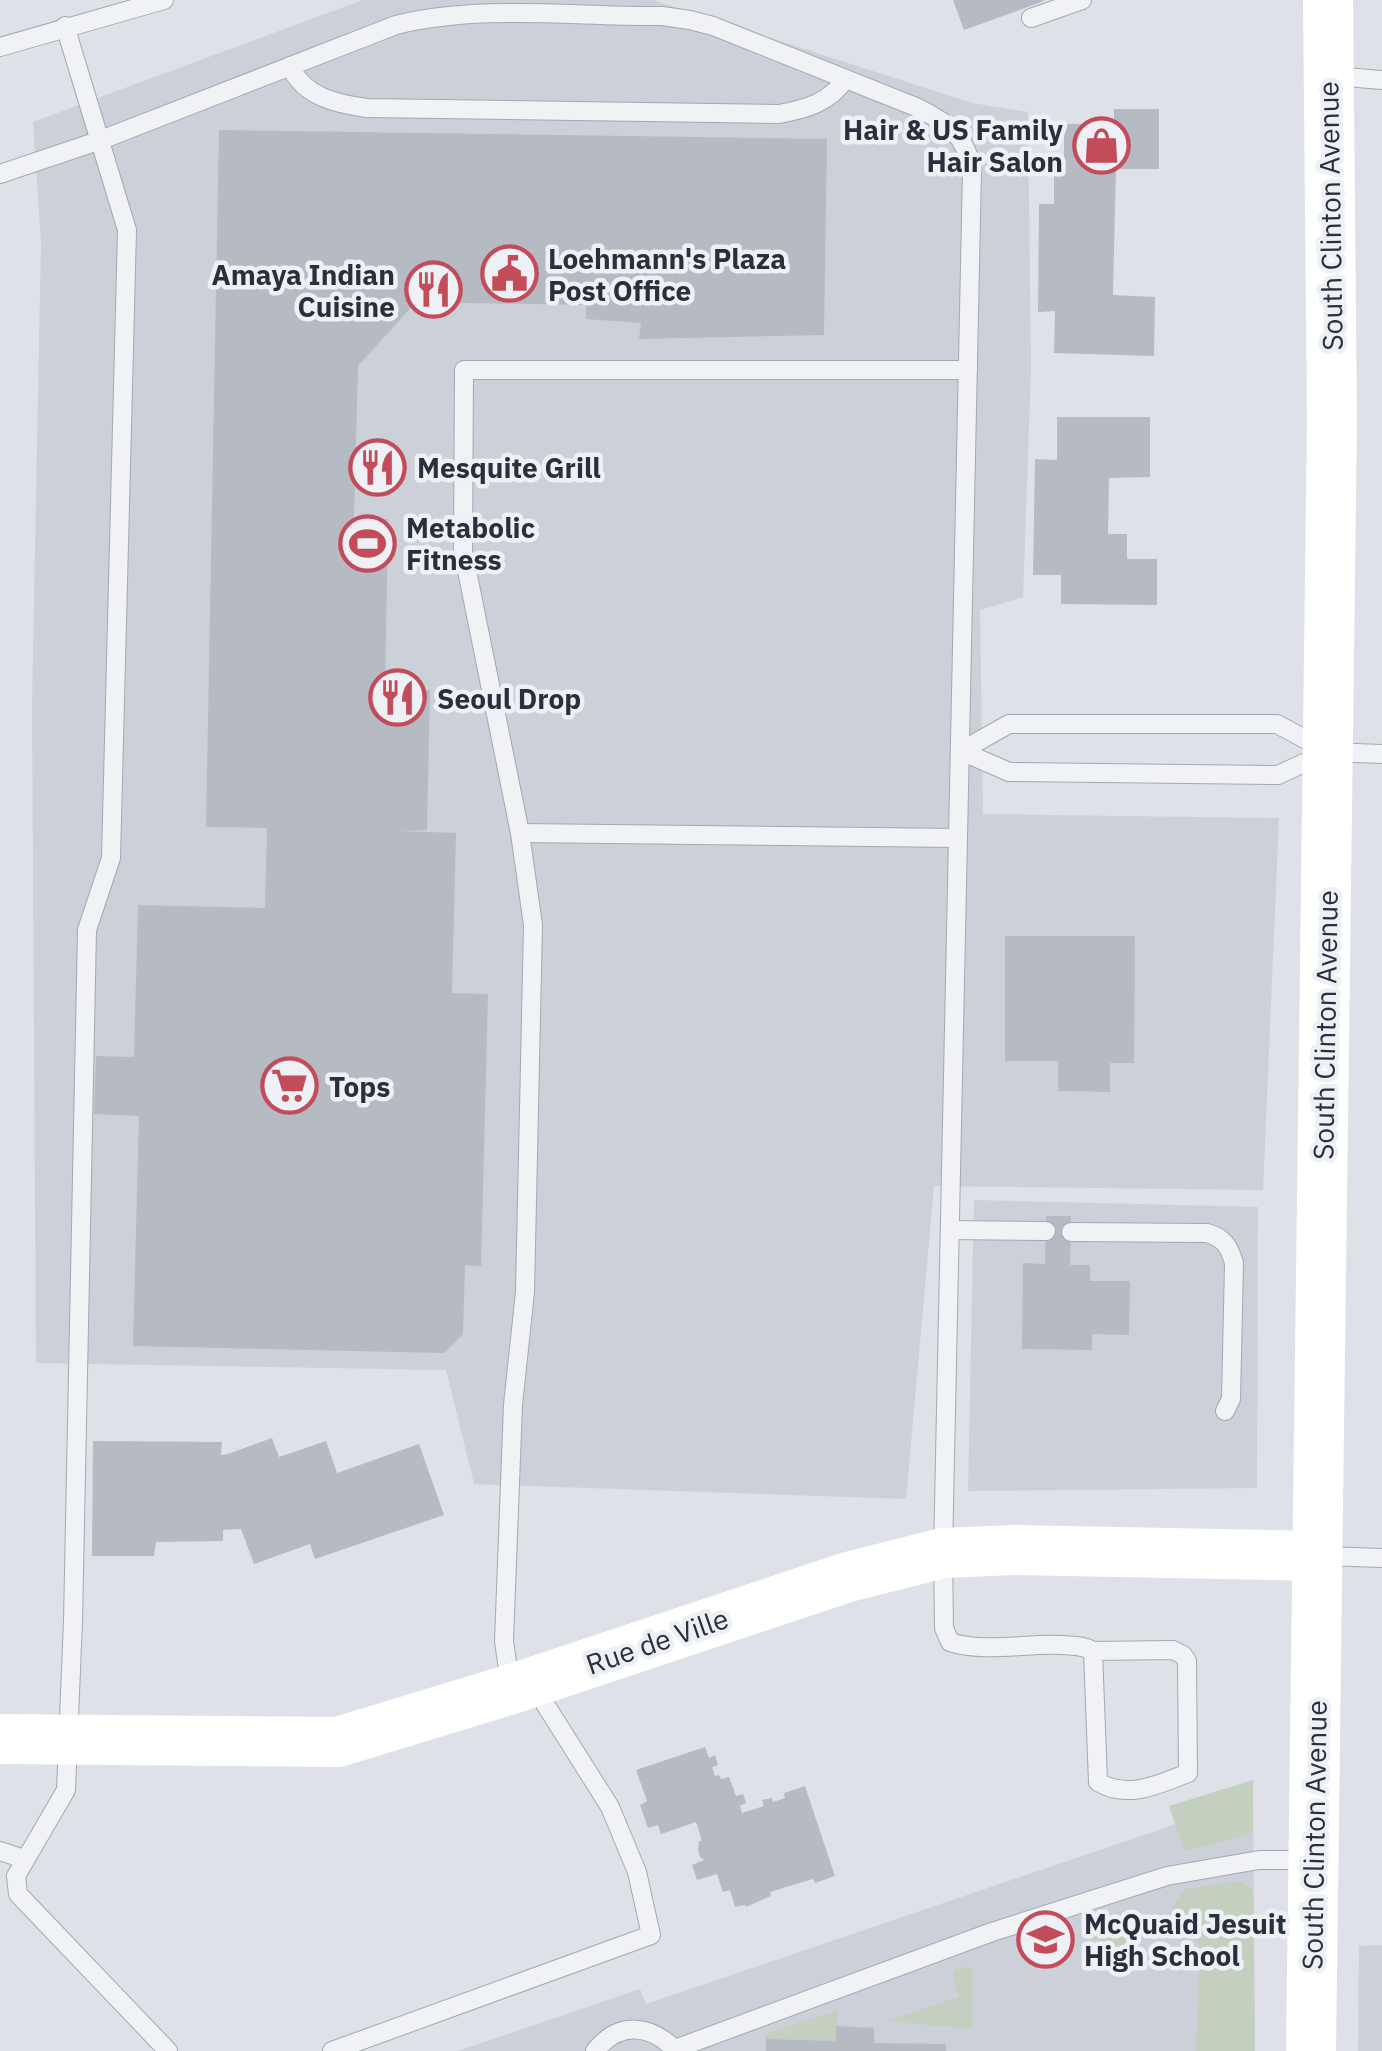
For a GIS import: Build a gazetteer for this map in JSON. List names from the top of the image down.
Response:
{
  "streets": {
    "street": ["South Clinton Avenue", "Rue de Ville"]
  },
  "crossings": [
    ["South Clinton Avenue", "Rue de Ville"]
  ],
  "places": {
    "shop": ["Hair & US Family Hair Salon"],
    "public building": ["Loehmann's Plaza Post Office"],
    "restaurant": ["Amaya Indian Cuisine", "Mesquite Grill", "Seoul Drop"],
    "sports": ["Metabolic Fitness"],
    "supermarket": ["Tops"],
    "school or university": ["McQuaid Jesuit High School"]
  }
}
